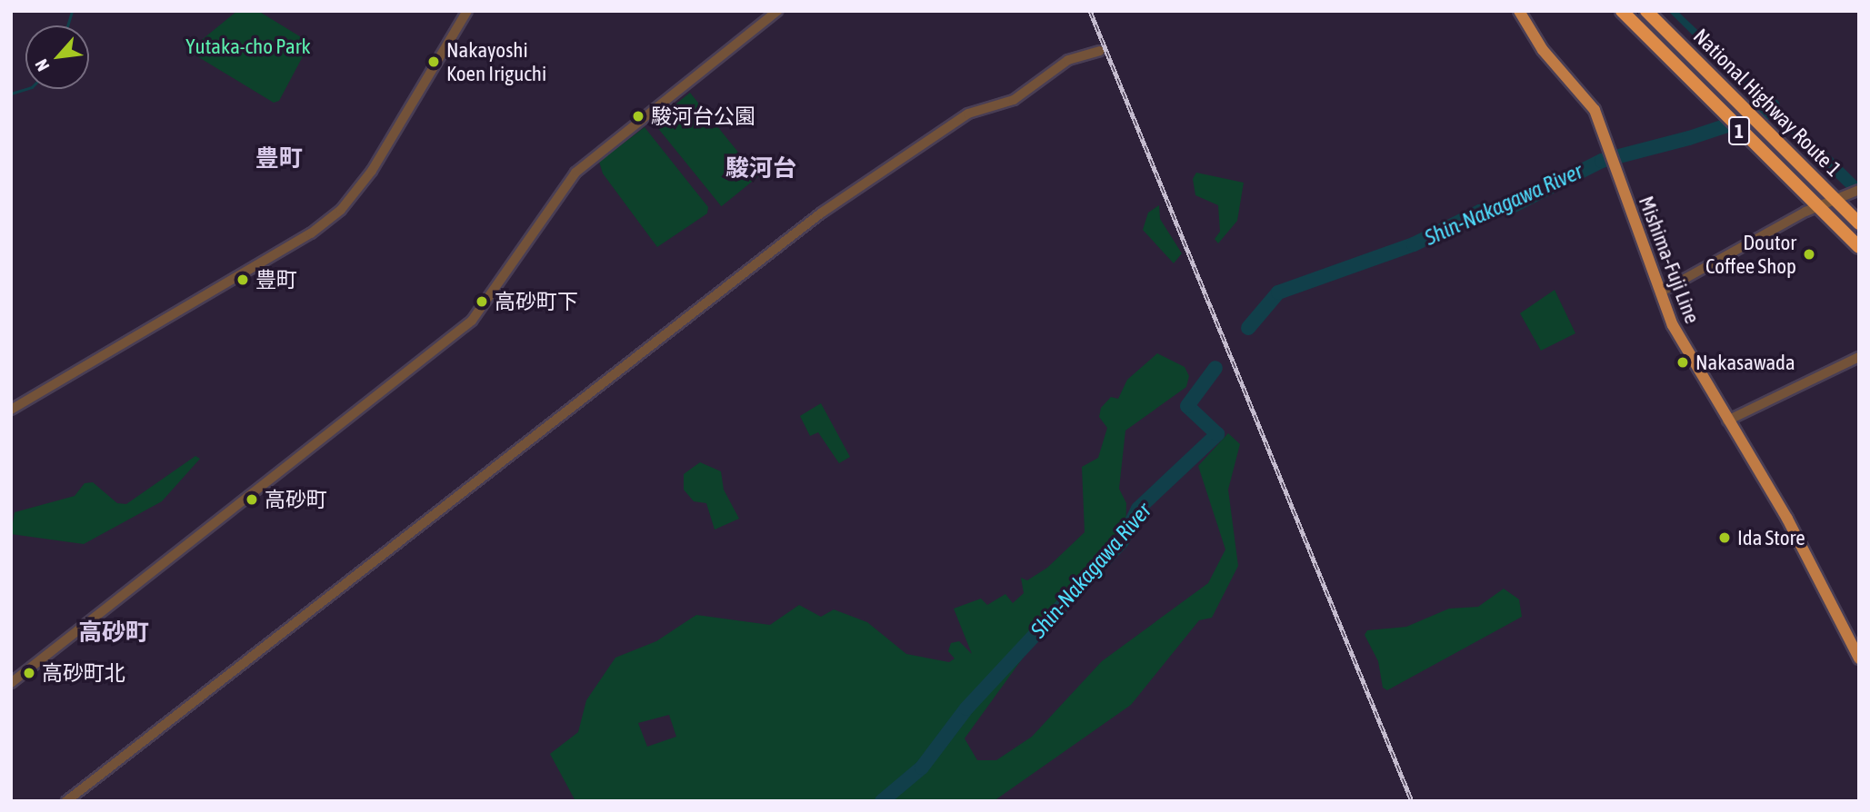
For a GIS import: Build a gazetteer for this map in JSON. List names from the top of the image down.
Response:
{
  "streets": {
    "highway": ["National Highway Route 1", "1"],
    "main road": ["Mishima-Fuji Line"]
  },
  "districts": ["豊町", "駿河台", "高砂町"],
  "water": ["Shin-Nakagawa River"],
  "parks": ["Yutaka-cho Park"],
  "places": [
    "Nakayoshi Koen Iriguchi",
    "駿河台公園",
    "Doutor Coffee Shop",
    "豊町",
    "高砂町下",
    "Nakasawada",
    "高砂町",
    "Ida Store",
    "高砂町北"
  ],
  "north": "bottom left"
}
